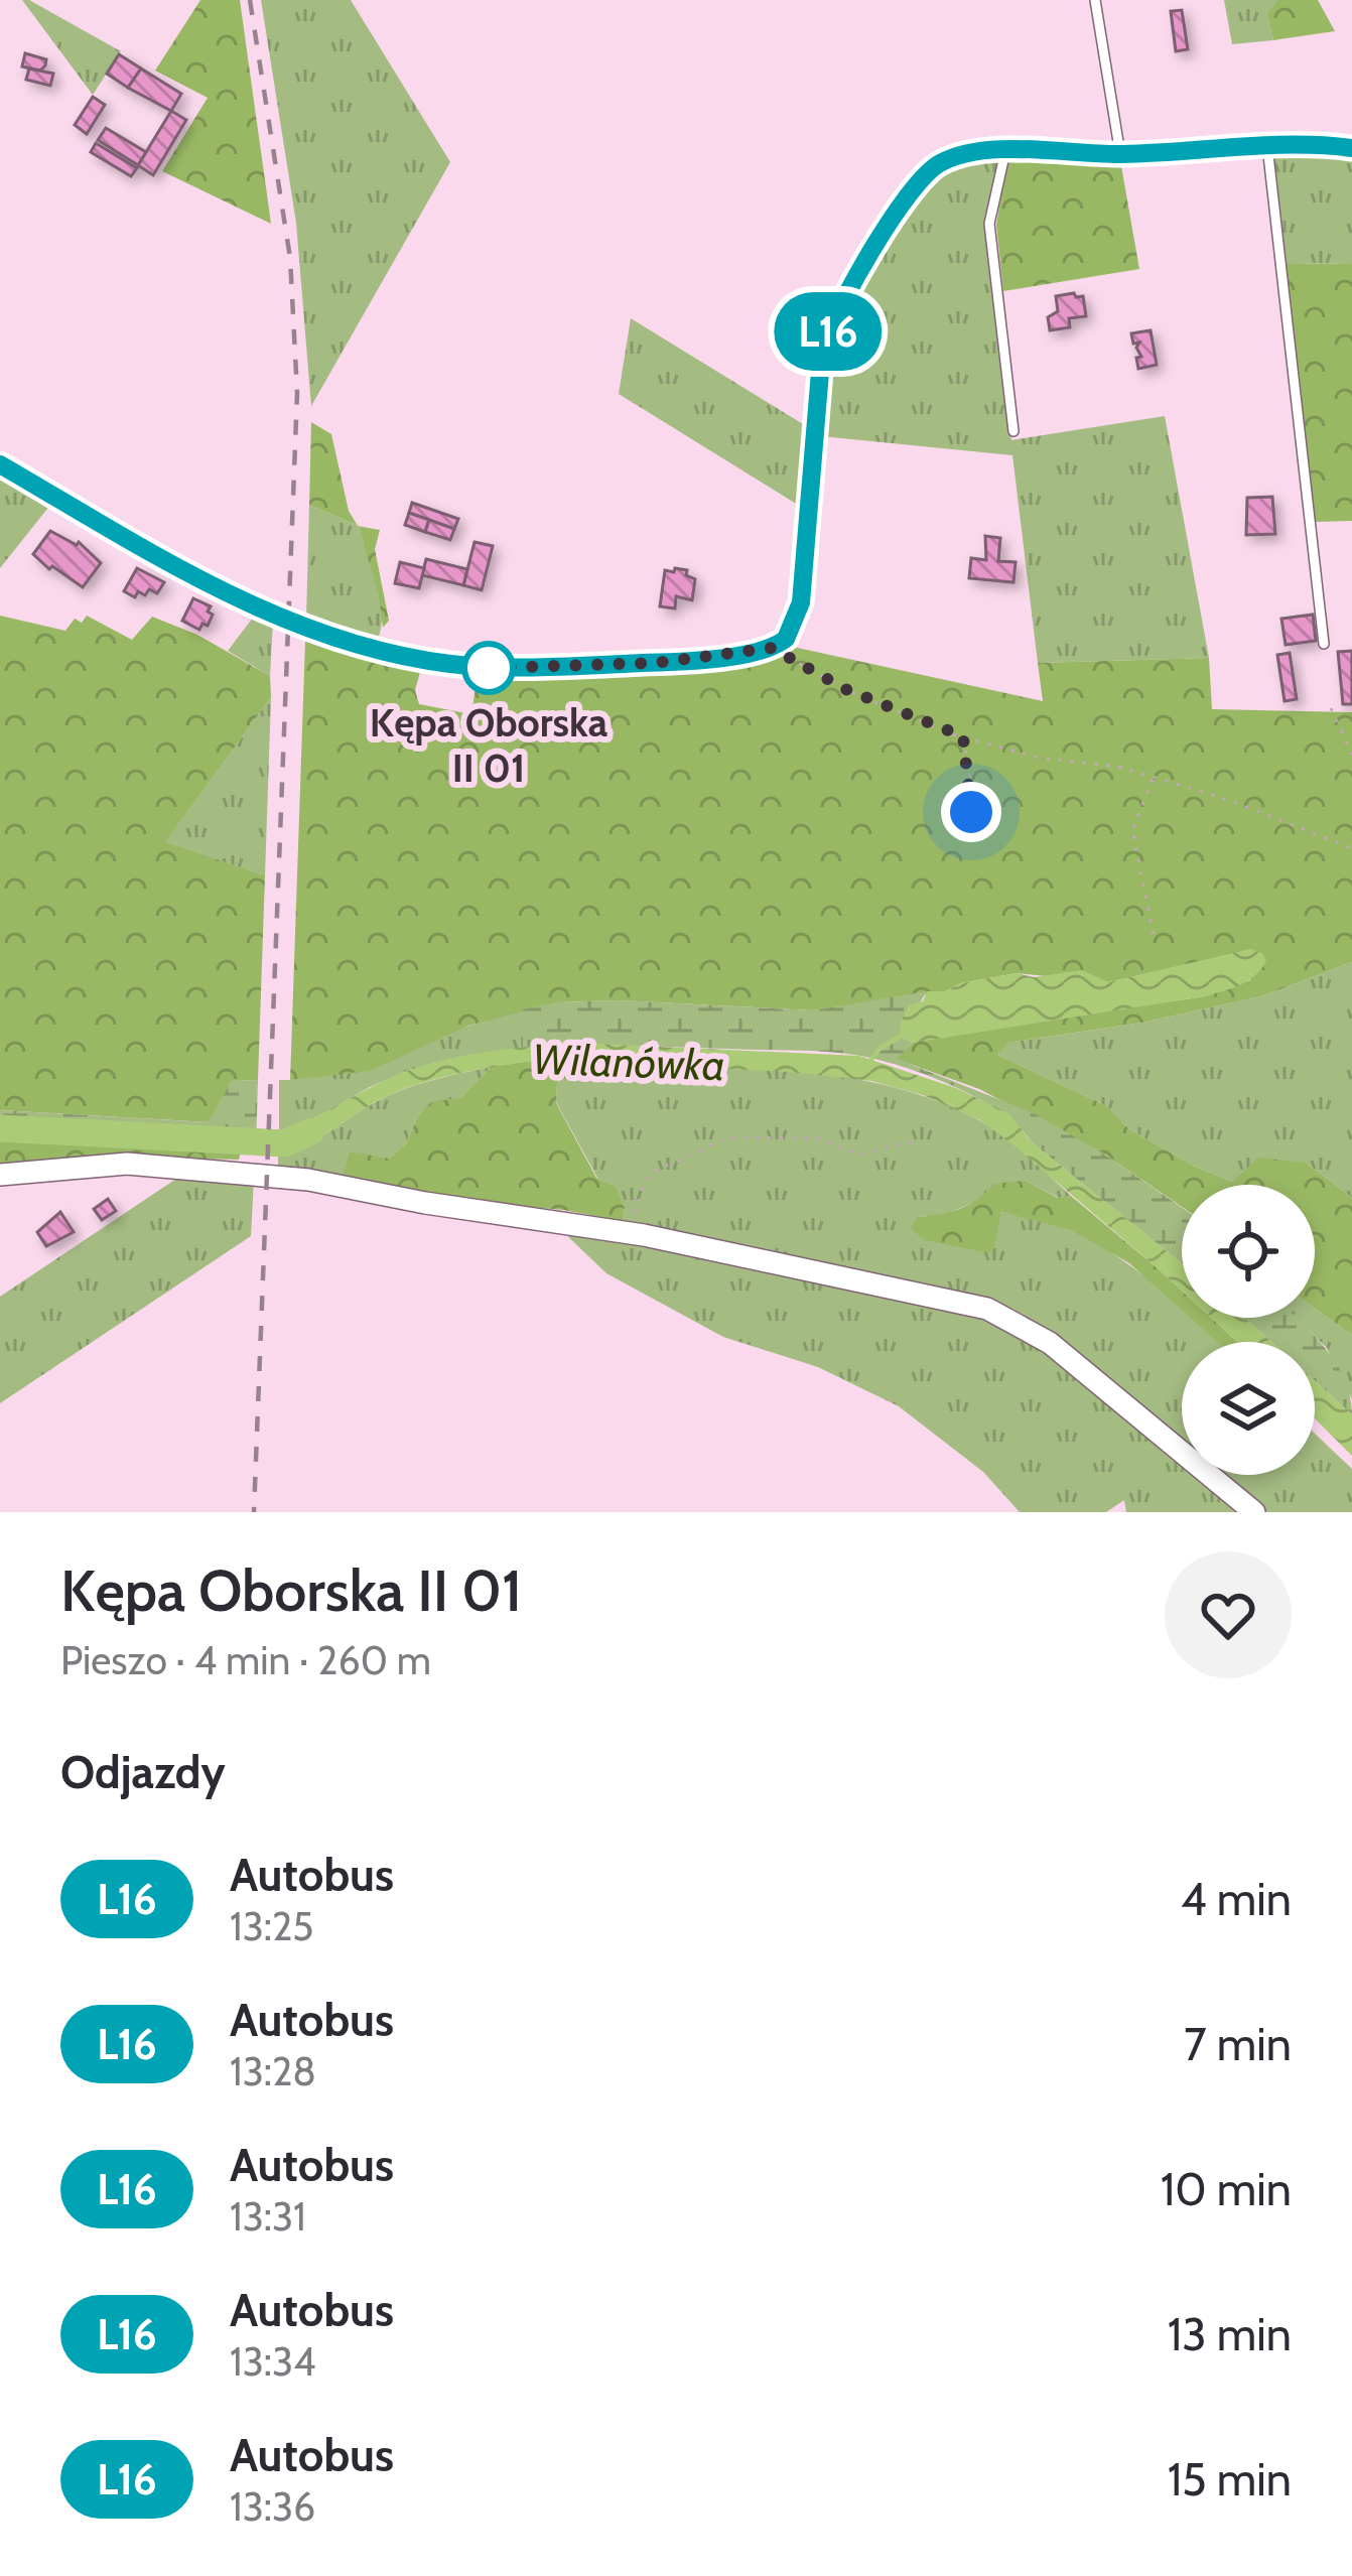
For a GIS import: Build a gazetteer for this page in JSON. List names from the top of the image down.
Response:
{
  "water": ["Wilanówka"],
  "places": ["Kępa Oborska II 01"],
  "lines": ["bus line L16"],
  "page": {
    "on_map": "L16",
    "heading": [
      ["Kępa Oborska II 01", "Pieszo · 4 min · 260 m"],
      "Odjazdy"
    ],
    "list": [
      {
        "mark": "L16",
        "name": "Autobus",
        "note": "13:25",
        "value": "4 min"
      },
      {
        "mark": "L16",
        "name": "Autobus",
        "note": "13:28",
        "value": "7 min"
      },
      {
        "mark": "L16",
        "name": "Autobus",
        "note": "13:31",
        "value": "10 min"
      },
      {
        "mark": "L16",
        "name": "Autobus",
        "note": "13:34",
        "value": "13 min"
      },
      {
        "mark": "L16",
        "name": "Autobus",
        "note": "13:36",
        "value": "15 min"
      }
    ]
  }
}
